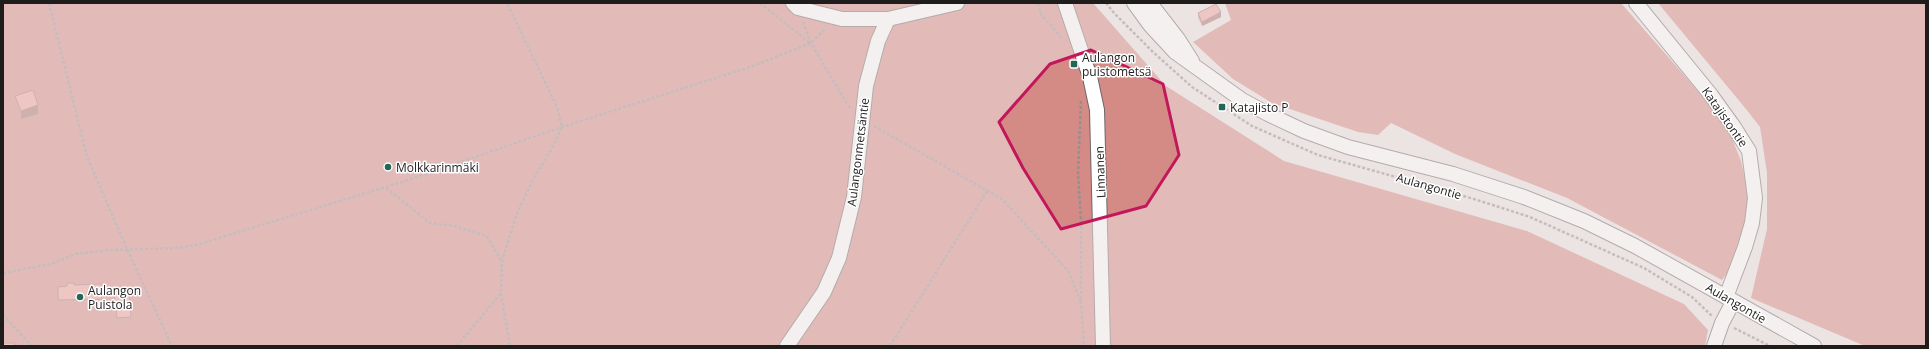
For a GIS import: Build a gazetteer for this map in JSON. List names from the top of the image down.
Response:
{
  "streets": {
    "street": [
      "Katajistontie",
      "Aulangonmetsäntie",
      "Linnanen",
      "Aulangontie"
    ]
  },
  "crossings": [
    ["Katajistontie", "Aulangontie"]
  ],
  "places": {
    "transit": ["Aulangon puistometsä", "Katajisto P"],
    "other": ["Molkkarinmäki", "Aulangon Puistola"]
  }
}
